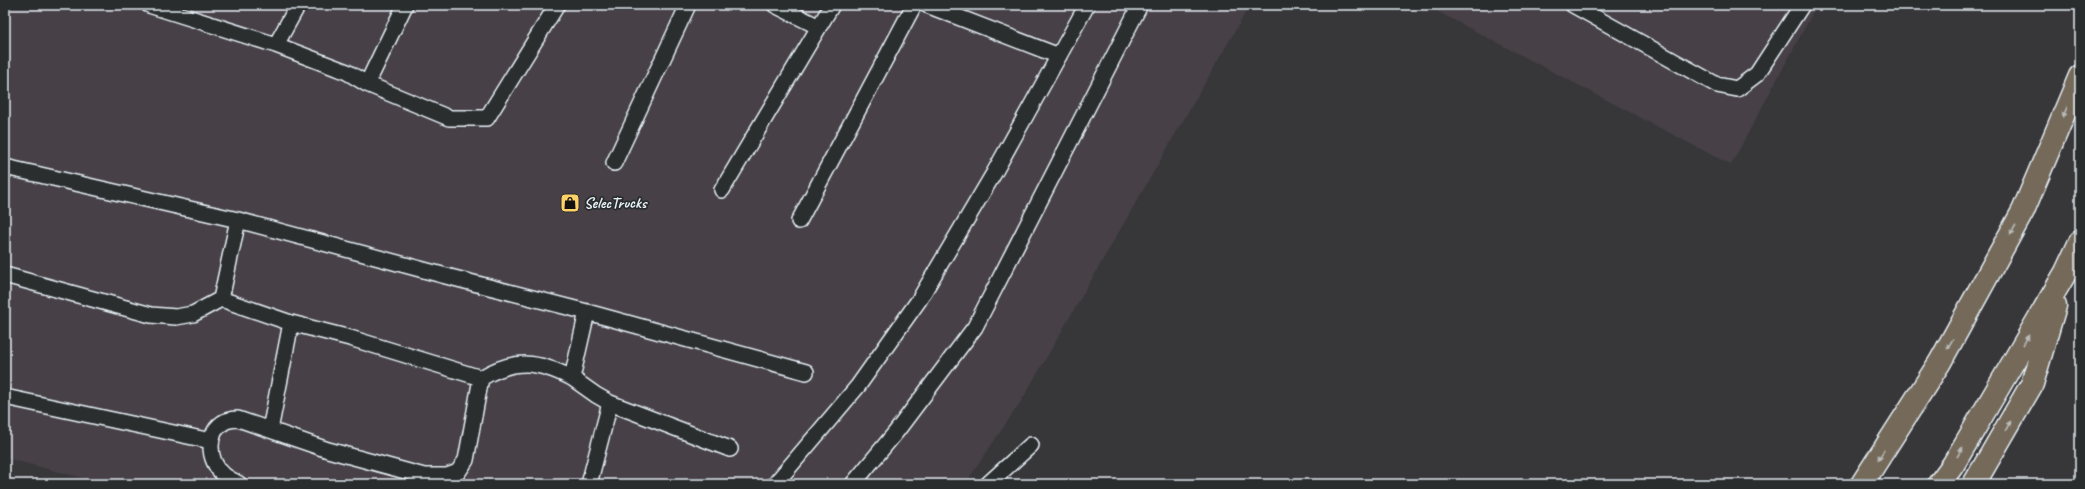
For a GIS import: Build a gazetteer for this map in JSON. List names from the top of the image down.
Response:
{
  "places": {
    "shop": ["SelecTrucks"]
  }
}
